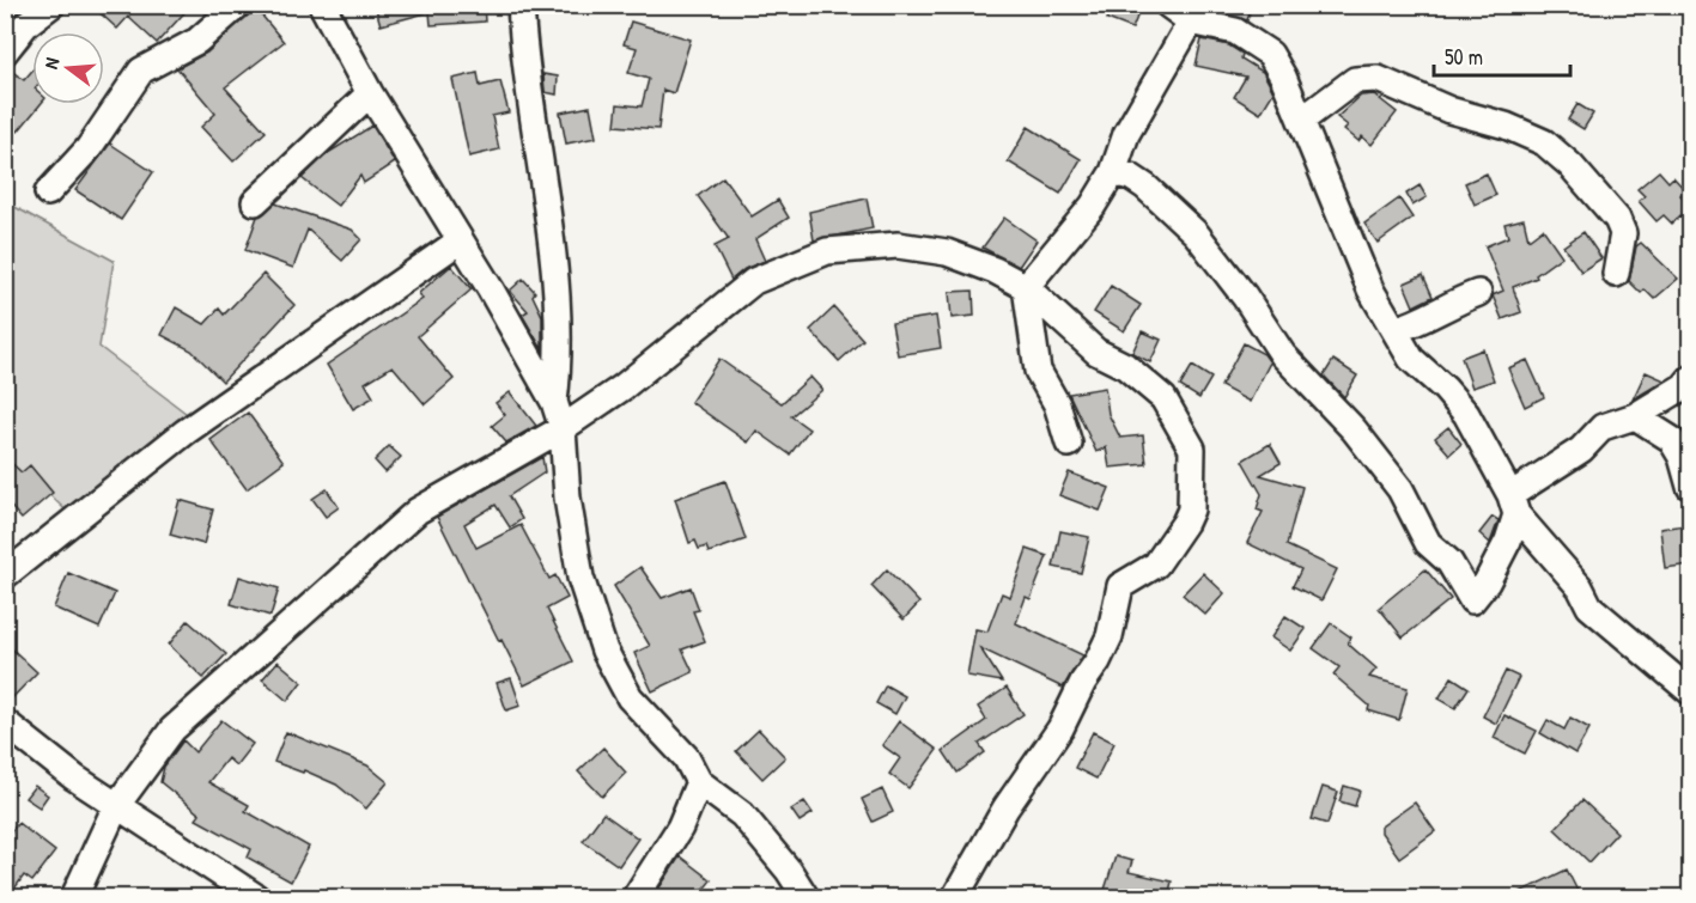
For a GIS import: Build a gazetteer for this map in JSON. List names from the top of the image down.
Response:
{
  "scale_bar": "50 m",
  "north": "left"
}
